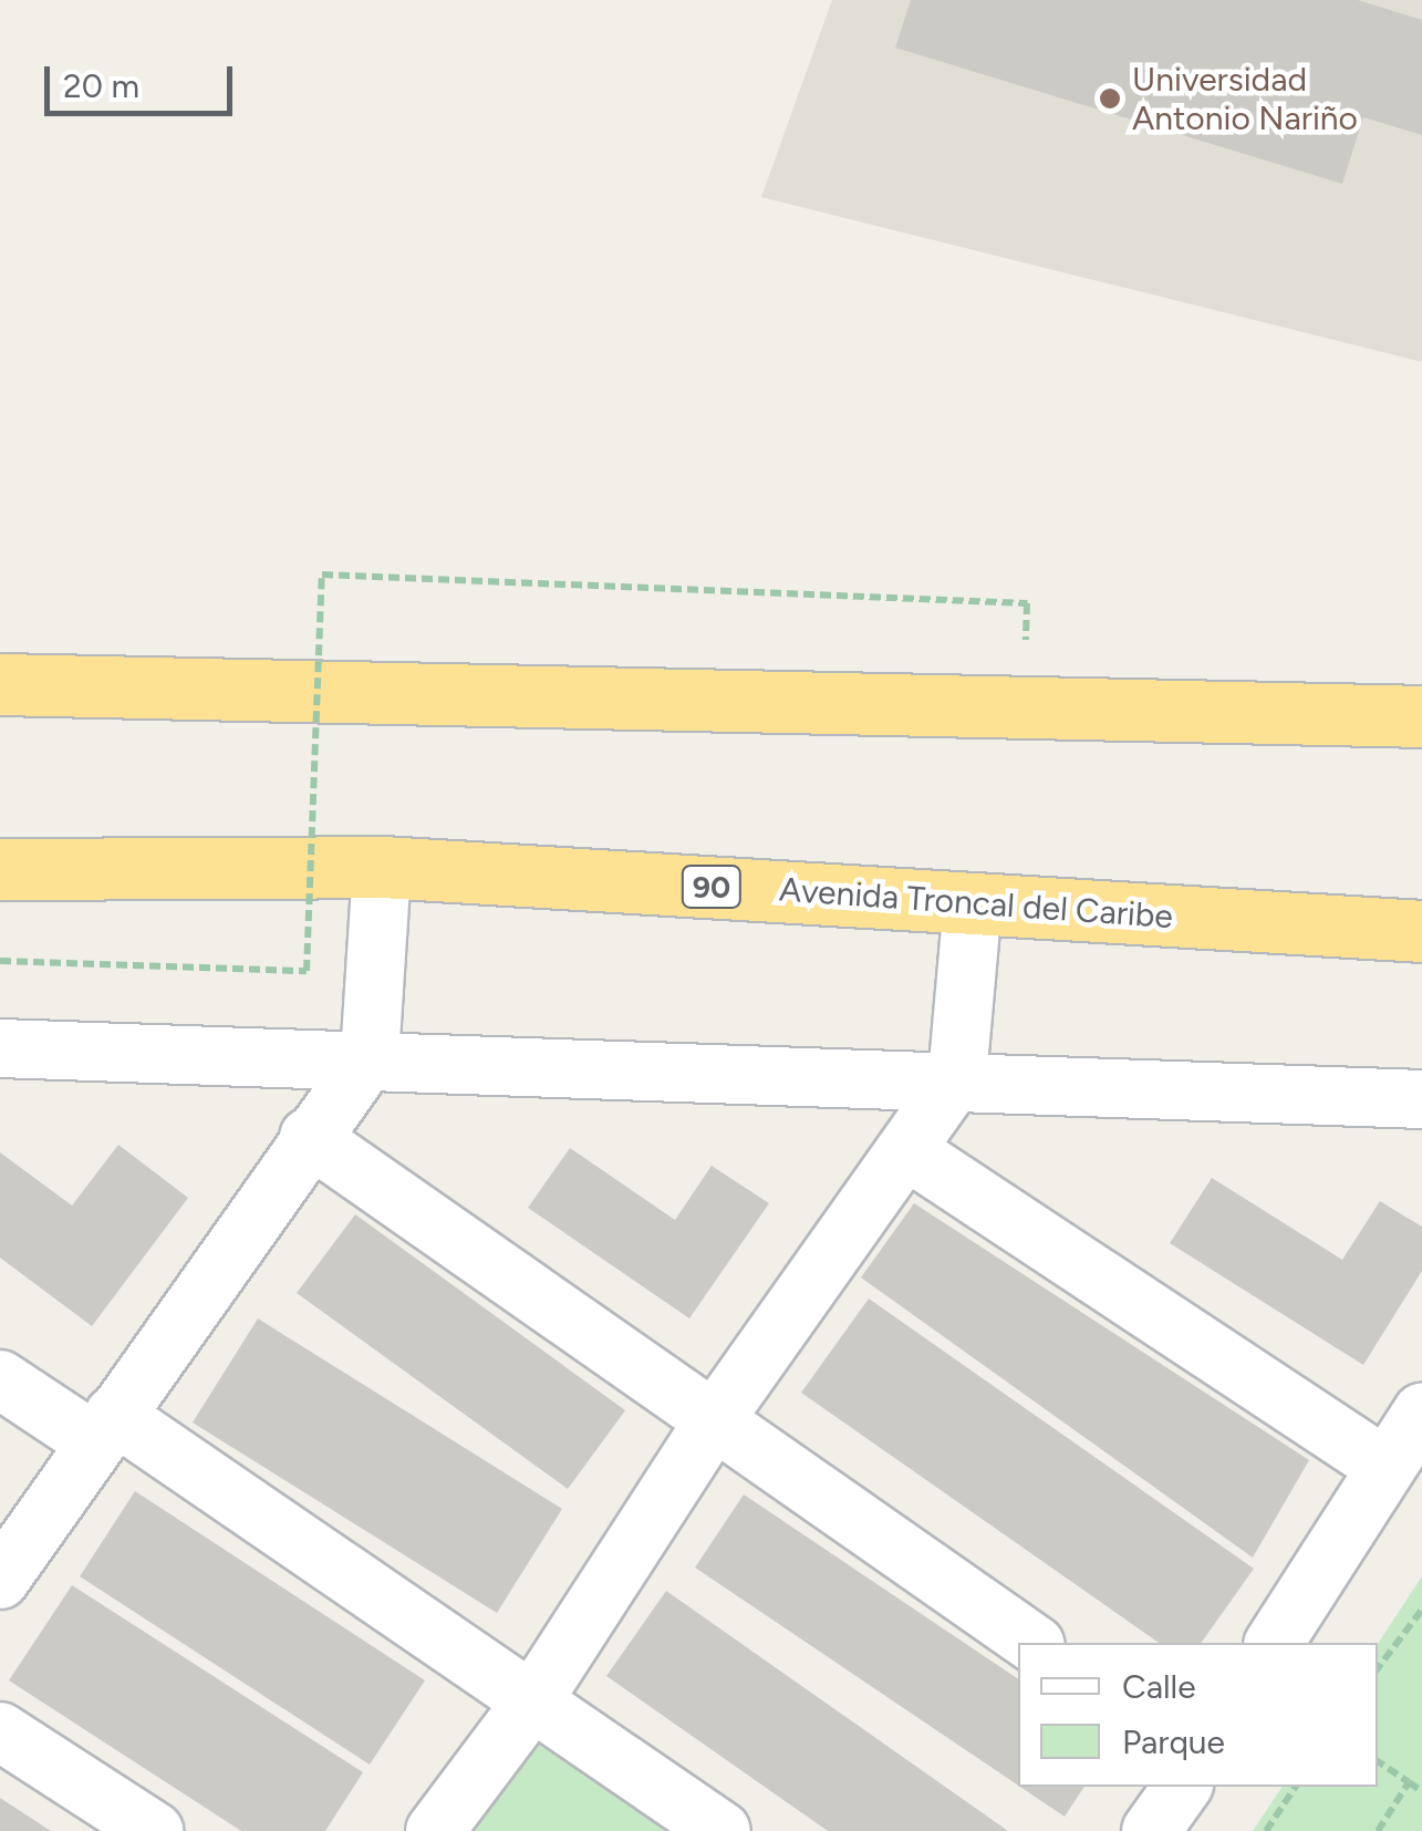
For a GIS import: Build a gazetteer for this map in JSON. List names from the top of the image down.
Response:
{
  "streets": {
    "highway": ["90", "Avenida Troncal del Caribe"]
  },
  "places": ["Universidad Antonio Nariño"],
  "legend": ["Calle", "Parque"],
  "scale_bar": "20 m"
}
